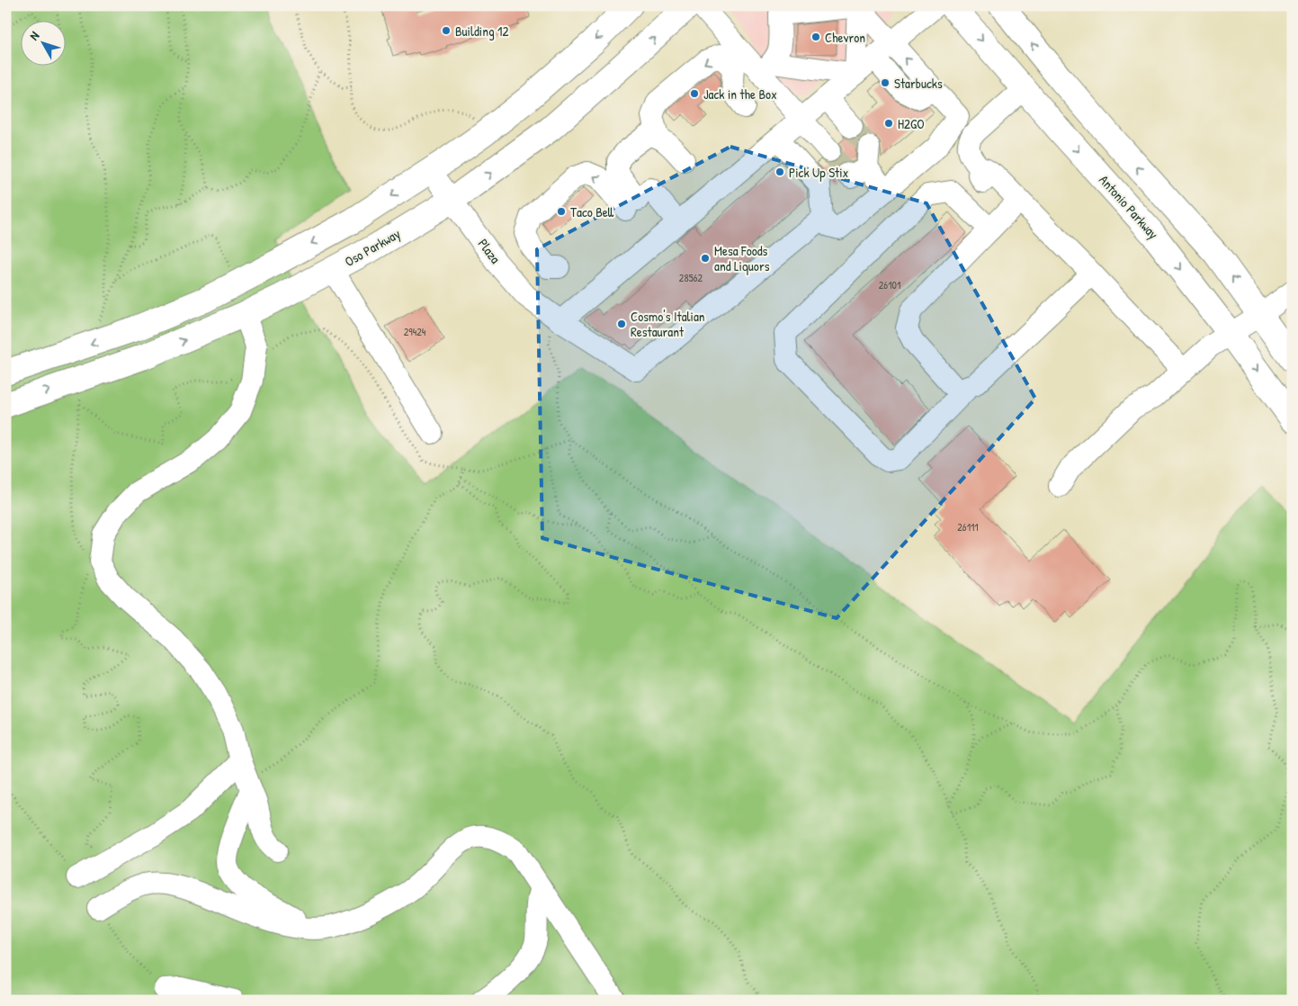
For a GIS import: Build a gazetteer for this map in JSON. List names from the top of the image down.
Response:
{
  "streets": {
    "main road": ["Antonio Parkway", "Oso Parkway"],
    "street": ["Plaza"]
  },
  "crossings": [
    ["Oso Parkway", "Plaza"]
  ],
  "places": [
    "Building 12",
    "Chevron",
    "Starbucks",
    "Jack in the Box",
    "H2GO",
    "Pick Up Stix",
    "Taco Bell",
    "Mesa Foods and Liquors",
    "Cosmo's Italian Restaurant"
  ],
  "house_numbers": [
    "28562",
    "26101",
    "29424",
    "26111"
  ],
  "north": "top left"
}
